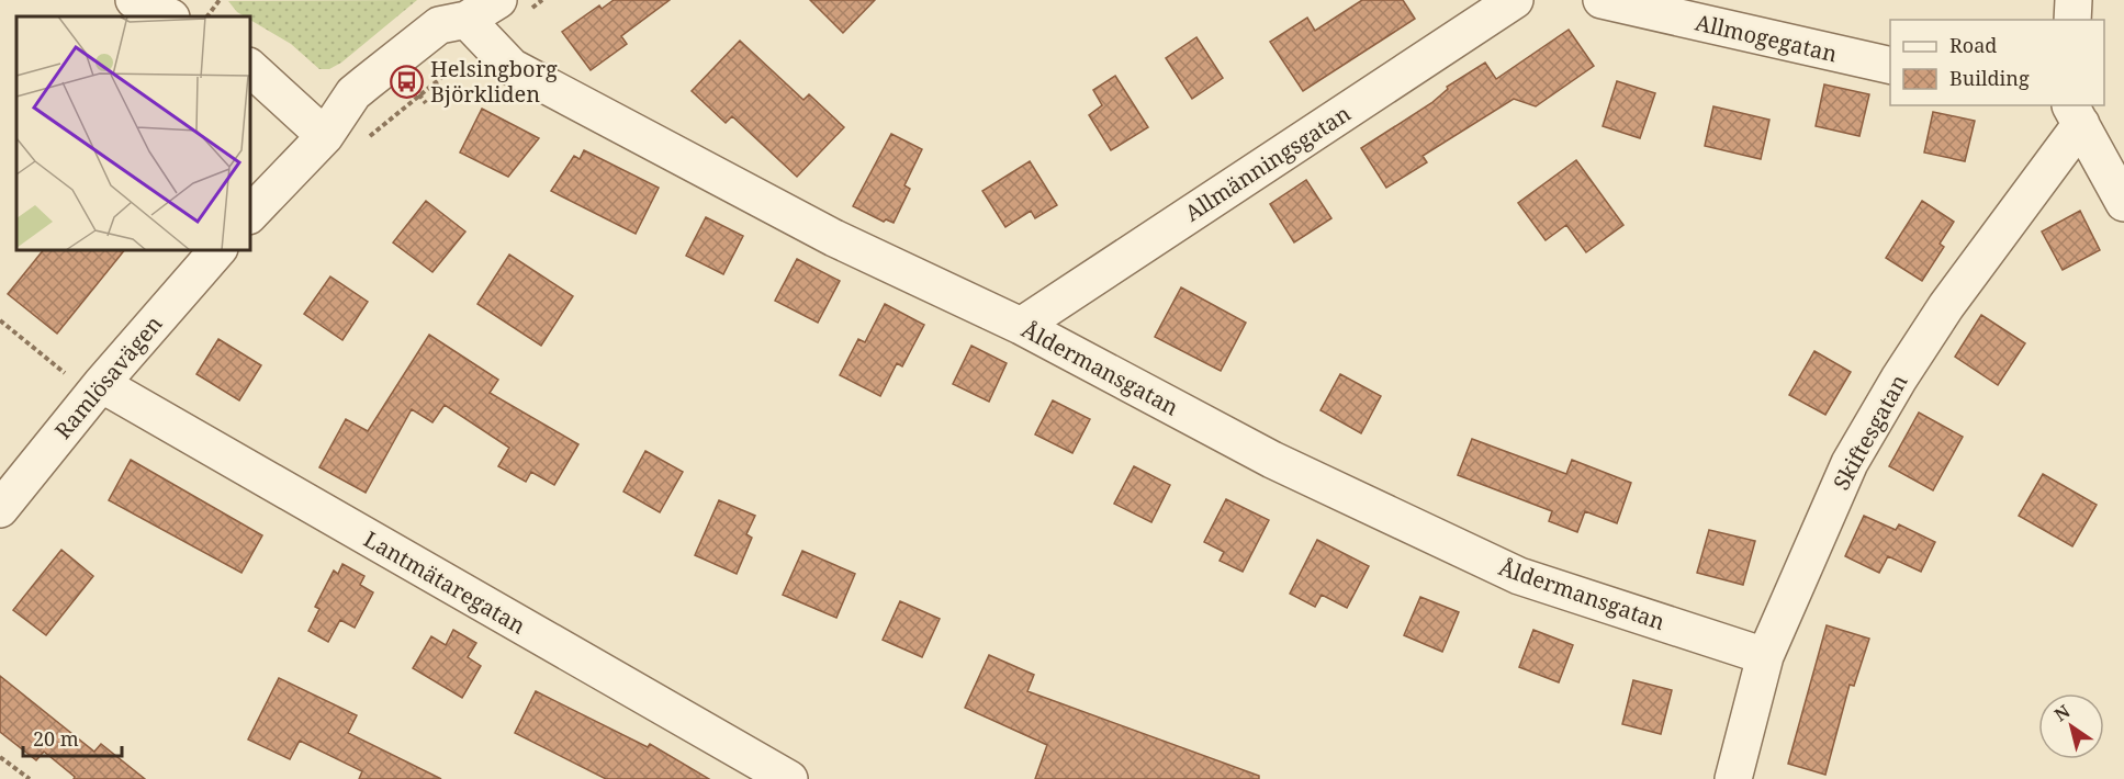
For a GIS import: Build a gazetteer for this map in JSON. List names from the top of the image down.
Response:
{
  "streets": {
    "street": [
      "Allmogegatan",
      "Allmänningsgatan",
      "Åldermansgatan",
      "Ramlösavägen",
      "Skiftesgatan",
      "Lantmätaregatan"
    ]
  },
  "crossings": [
    ["Allmänningsgatan", "Åldermansgatan"],
    ["Åldermansgatan", "Skiftesgatan"],
    ["Ramlösavägen", "Lantmätaregatan"]
  ],
  "places": {
    "bus stop": ["Helsingborg Björkliden"]
  },
  "legend": ["Road", "Building"],
  "scale_bar": "20 m",
  "north": "top left"
}
